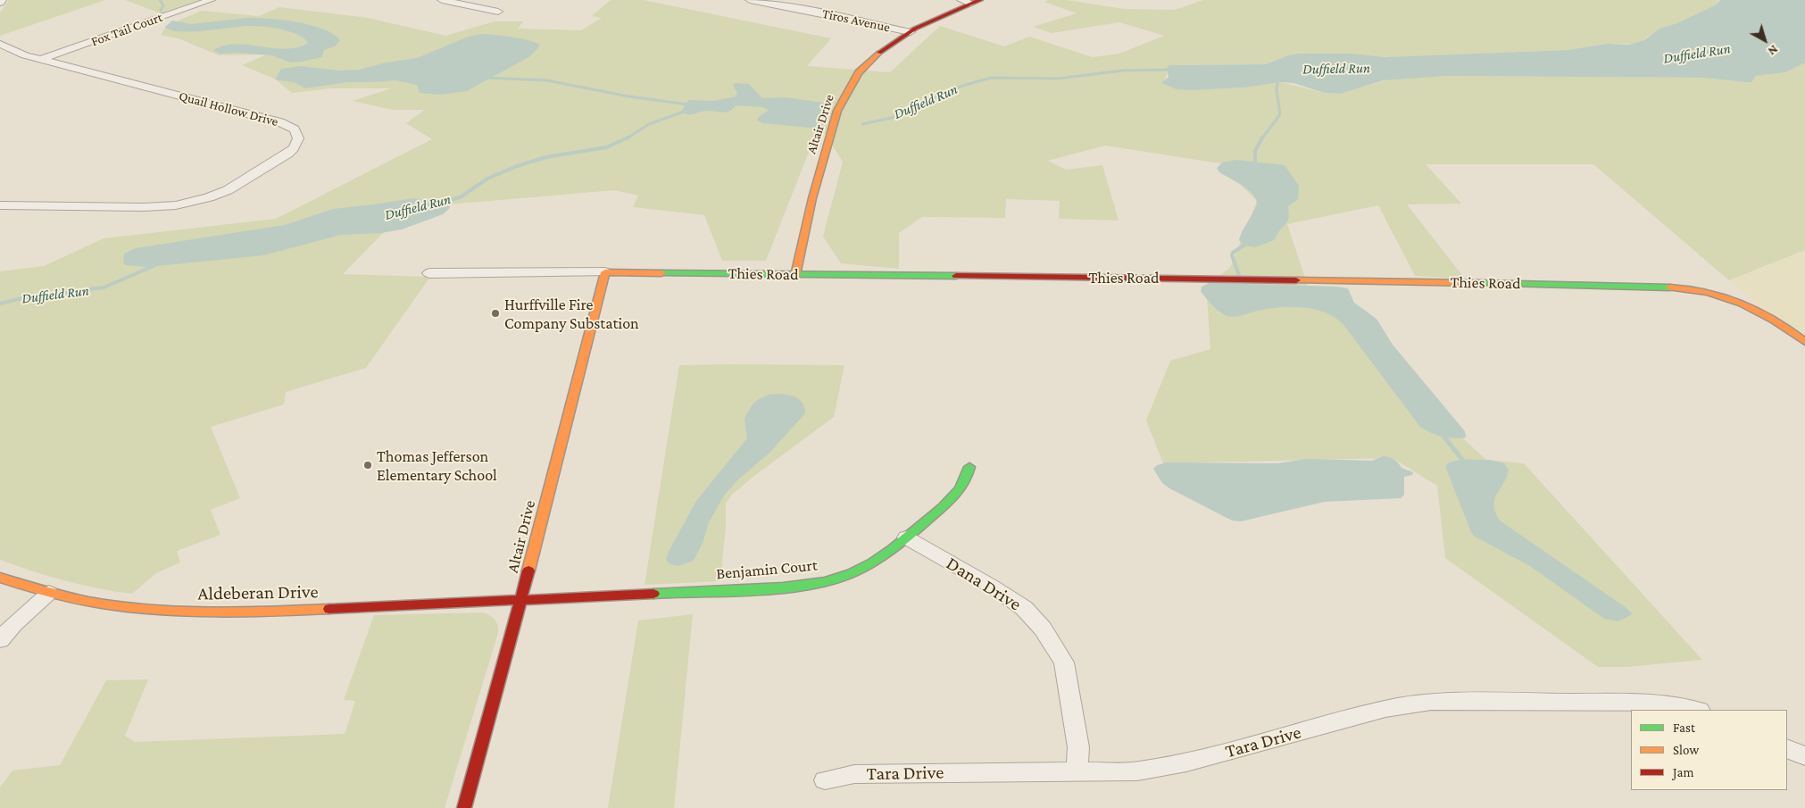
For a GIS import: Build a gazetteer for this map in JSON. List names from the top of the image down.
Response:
{
  "streets": {
    "street": [
      "Tiros Avenue",
      "Fox Tail Court",
      "Quail Hollow Drive",
      "Altair Drive",
      "Thies Road",
      "Benjamin Court",
      "Dana Drive",
      "Aldeberan Drive",
      "Tara Drive"
    ]
  },
  "crossings": [
    ["Tiros Avenue", "Altair Drive"],
    ["Fox Tail Court", "Quail Hollow Drive"],
    ["Altair Drive", "Thies Road"],
    ["Altair Drive", "Benjamin Court"],
    ["Altair Drive", "Aldeberan Drive"],
    ["Benjamin Court", "Dana Drive"],
    ["Benjamin Court", "Aldeberan Drive"],
    ["Dana Drive", "Tara Drive"]
  ],
  "water": ["Duffield Run"],
  "places": ["Hurffville Fire Company Substation", "Thomas Jefferson Elementary School"],
  "legend": ["Fast", "Slow", "Jam"],
  "north": "bottom right"
}
